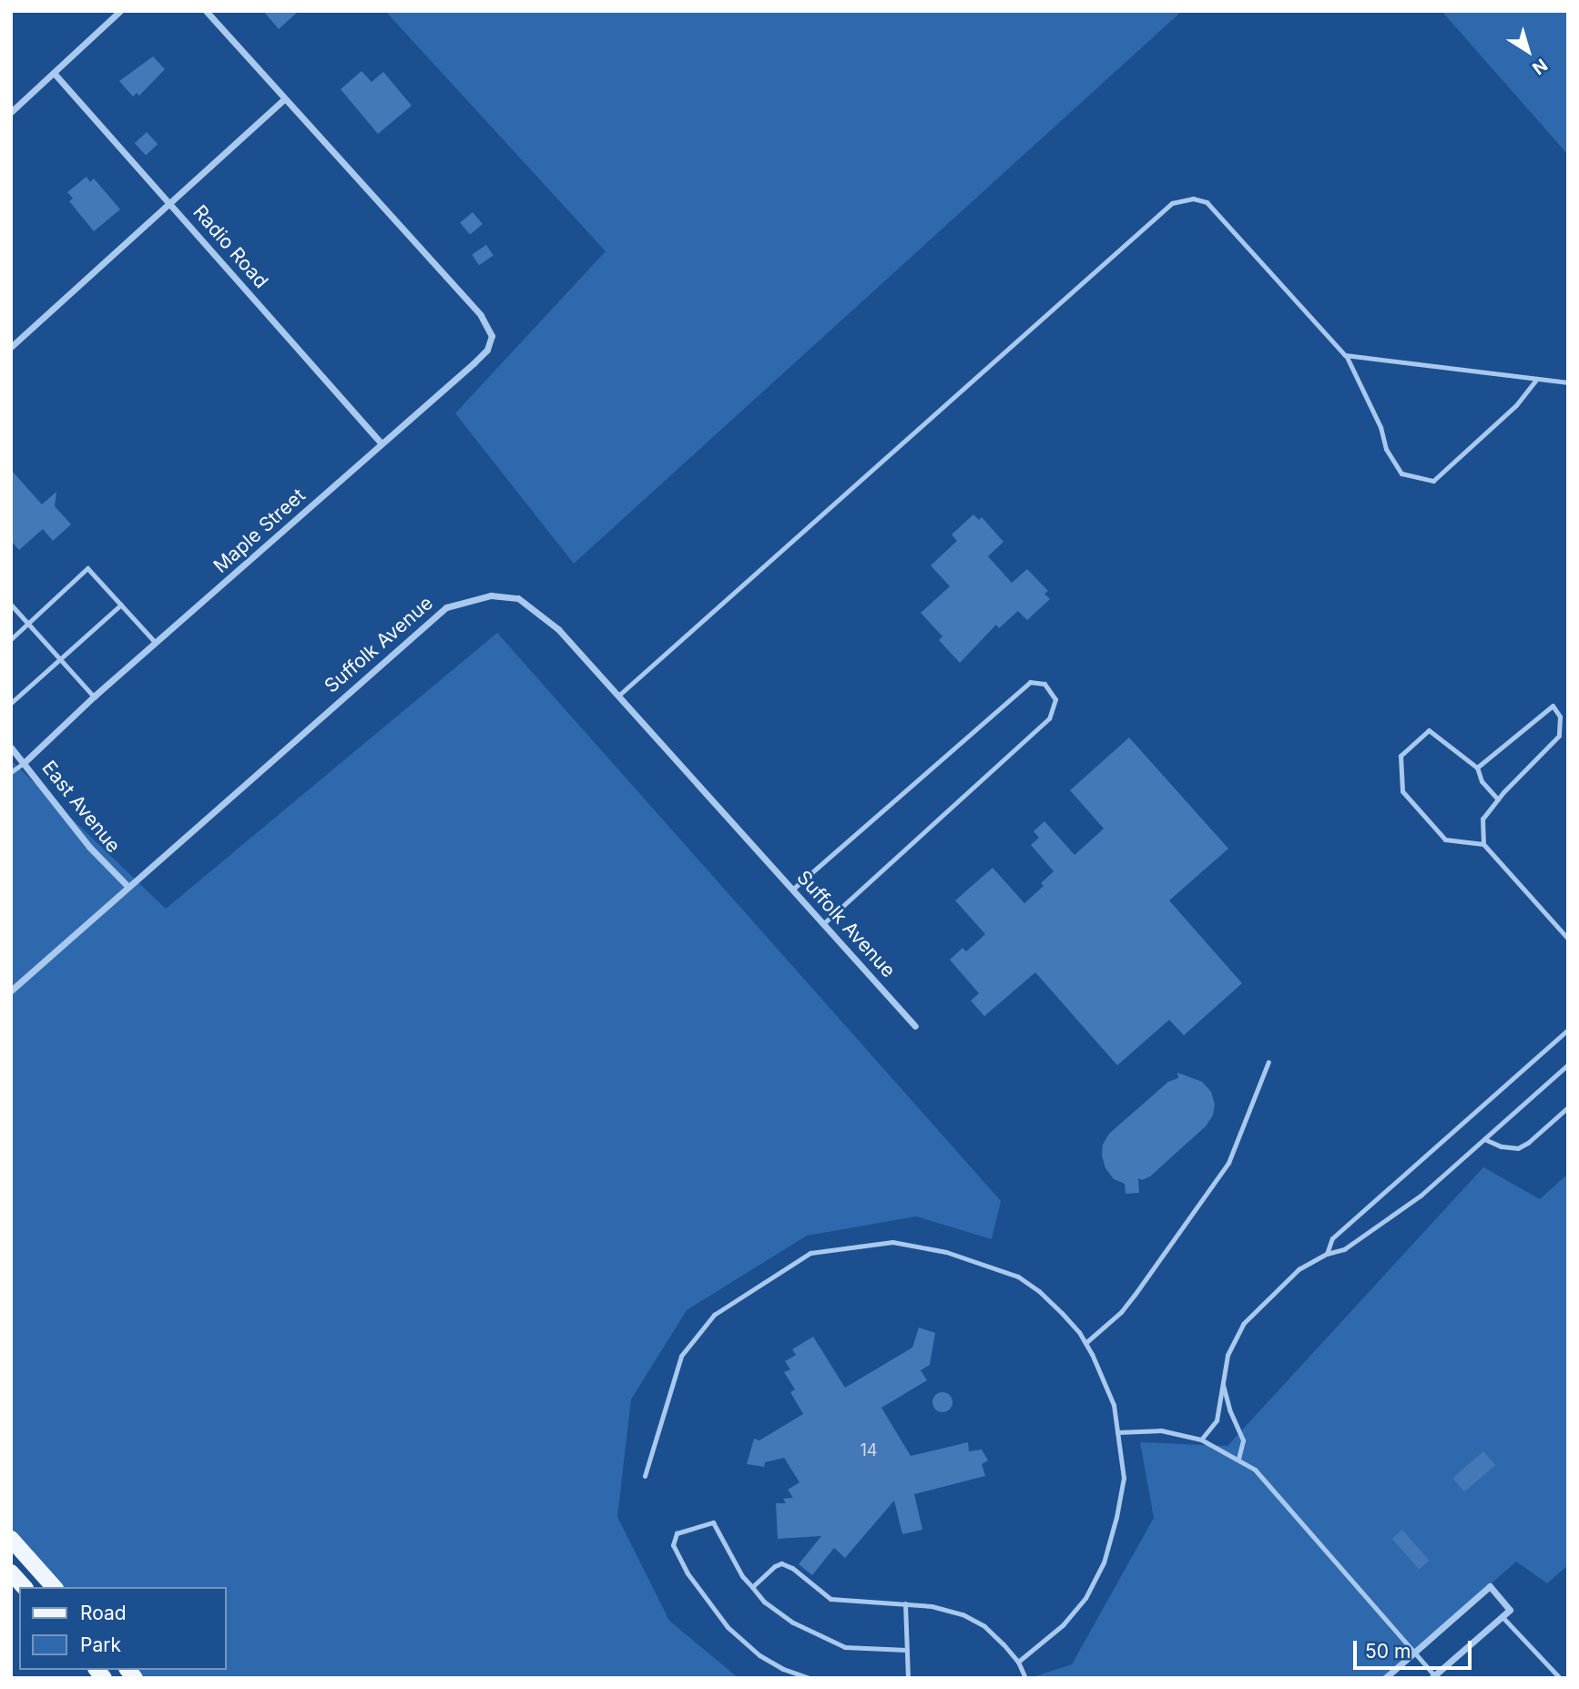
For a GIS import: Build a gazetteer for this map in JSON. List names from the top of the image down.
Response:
{
  "streets": {
    "street": [
      "Radio Road",
      "Maple Street",
      "Suffolk Avenue",
      "East Avenue"
    ]
  },
  "crossings": [
    ["Radio Road", "Maple Street"],
    ["Maple Street", "East Avenue"],
    ["Suffolk Avenue", "East Avenue"]
  ],
  "house_numbers": ["14"],
  "legend": ["Road", "Park"],
  "scale_bar": "50 m",
  "north": "bottom right"
}
